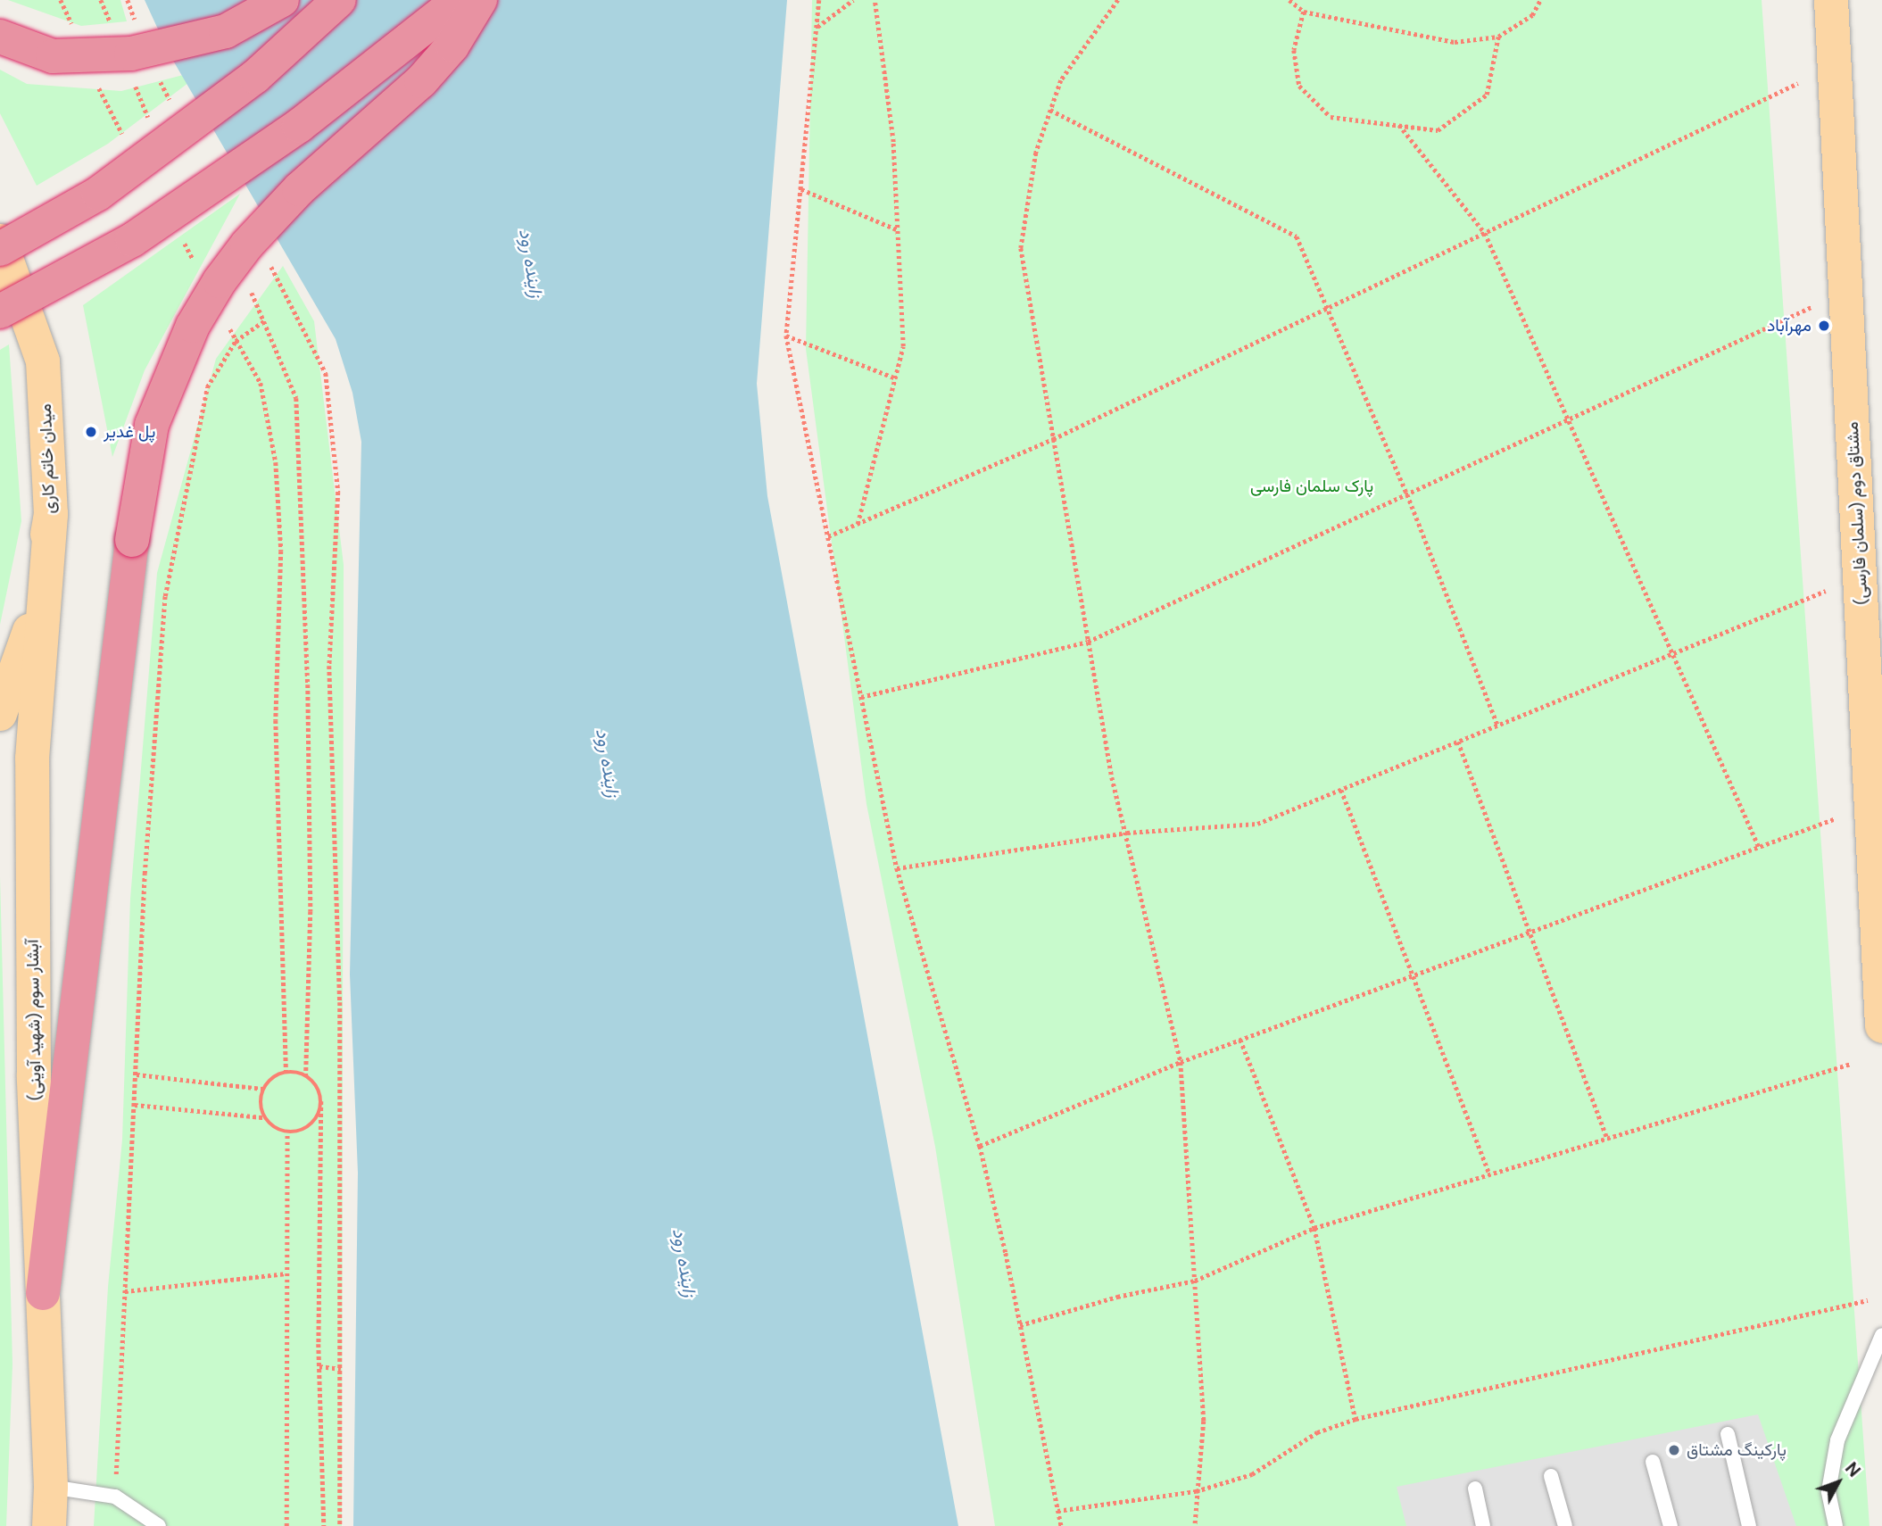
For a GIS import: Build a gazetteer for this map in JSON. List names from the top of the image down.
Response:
{
  "streets": {
    "main road": ["میدان خاتم کاری", "مشتاق دوم (سلمان فارسی)", "آبشار سوم (شهید آوینی)"]
  },
  "crossings": [
    ["میدان خاتم کاری", "آبشار سوم (شهید آوینی)"]
  ],
  "water": ["زاینده رود"],
  "parks": ["پارک سلمان فارسی"],
  "places": ["مهرآباد", "پل غدیر", "پارکینگ مشتاق"],
  "north": "top right"
}
